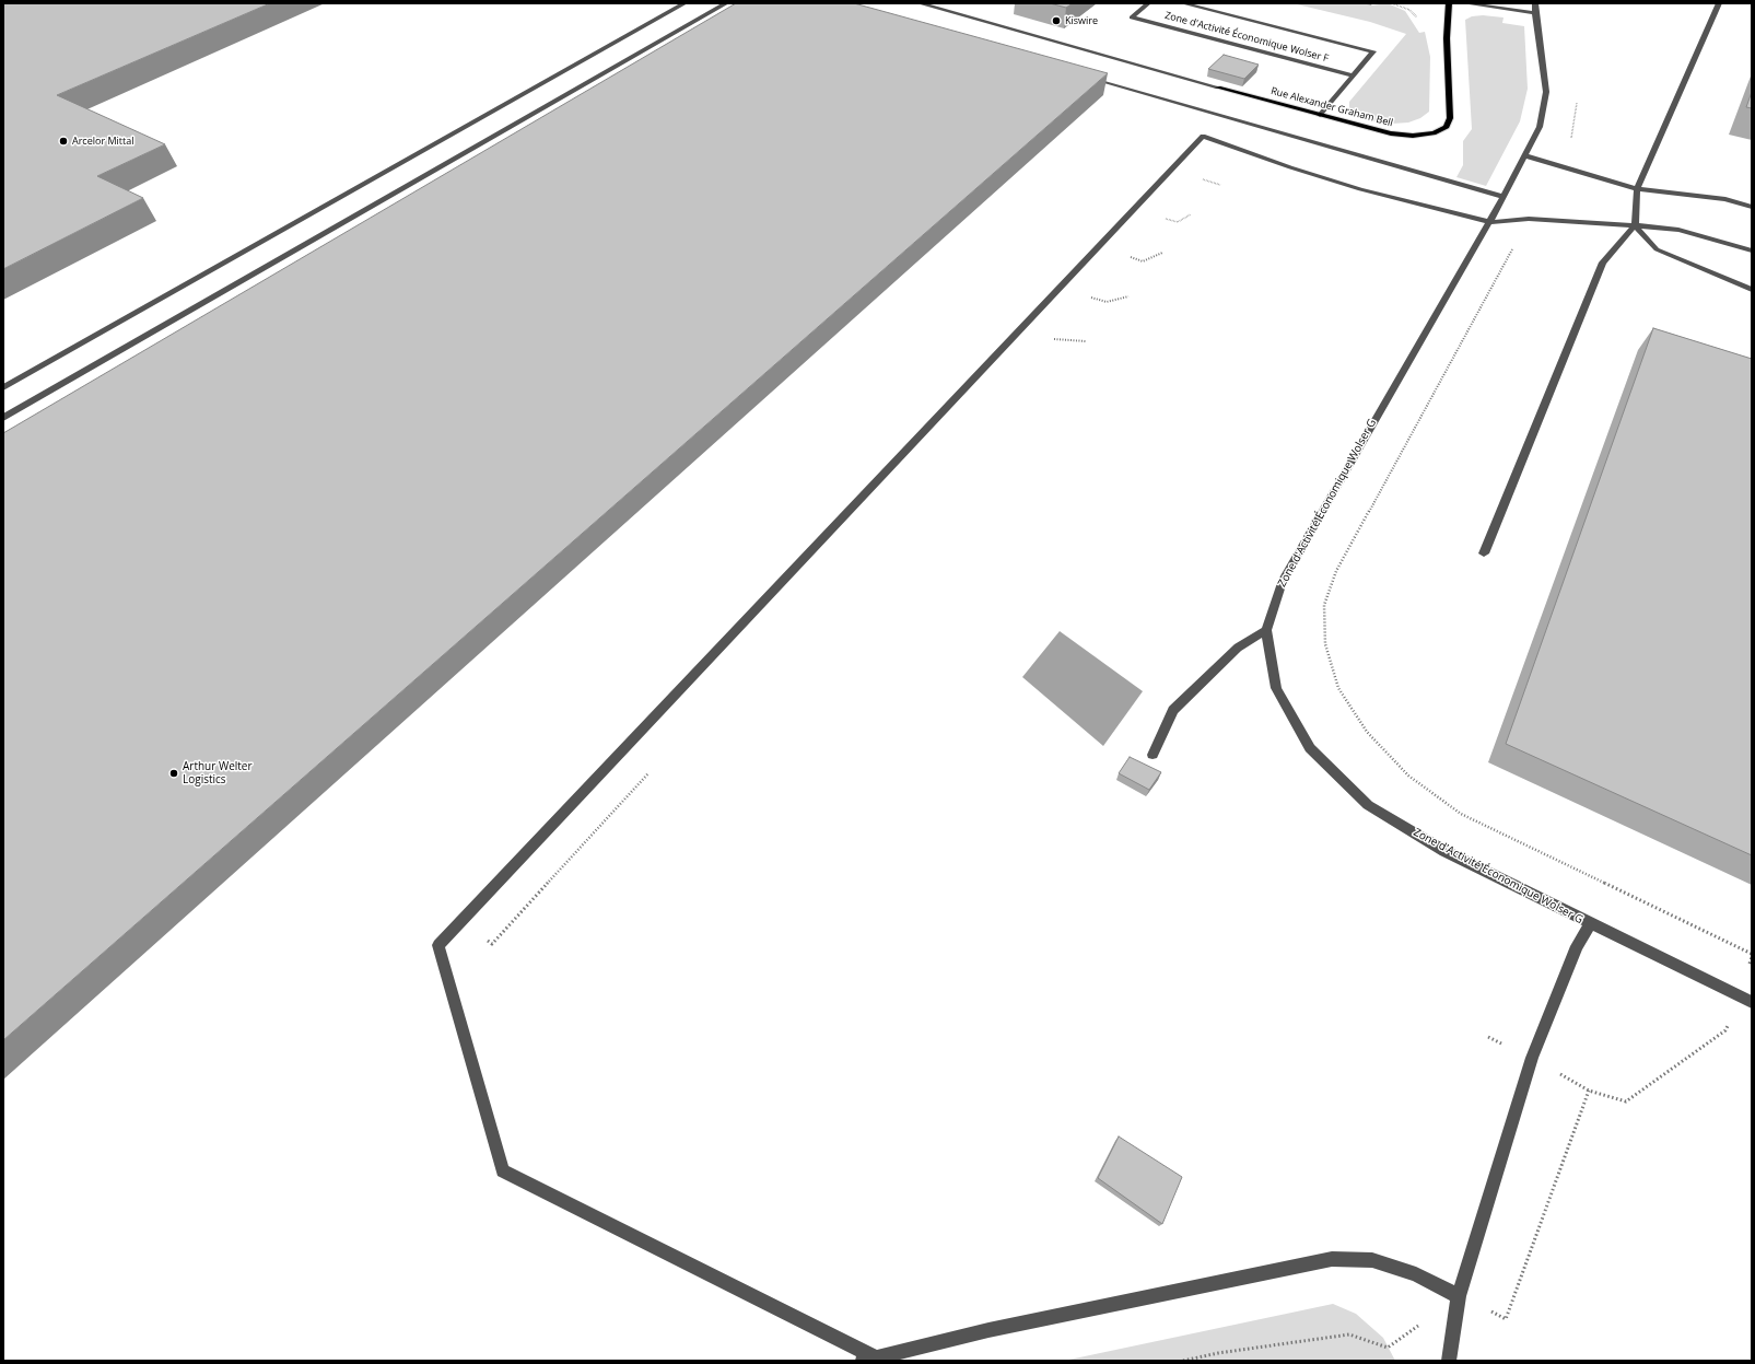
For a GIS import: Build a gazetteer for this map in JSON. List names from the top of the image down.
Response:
{
  "streets": {
    "main road": ["Rue Alexander Graham Bell"],
    "lane": ["Zone d'Activité Économique Wolser F", "Zone d'Activité Économique Wolser G"]
  },
  "crossings": [
    ["Zone d'Activité Économique Wolser F", "Rue Alexander Graham Bell"]
  ],
  "places": ["Kiswire", "Arcelor Mittal", "Arthur Welter Logistics"]
}
